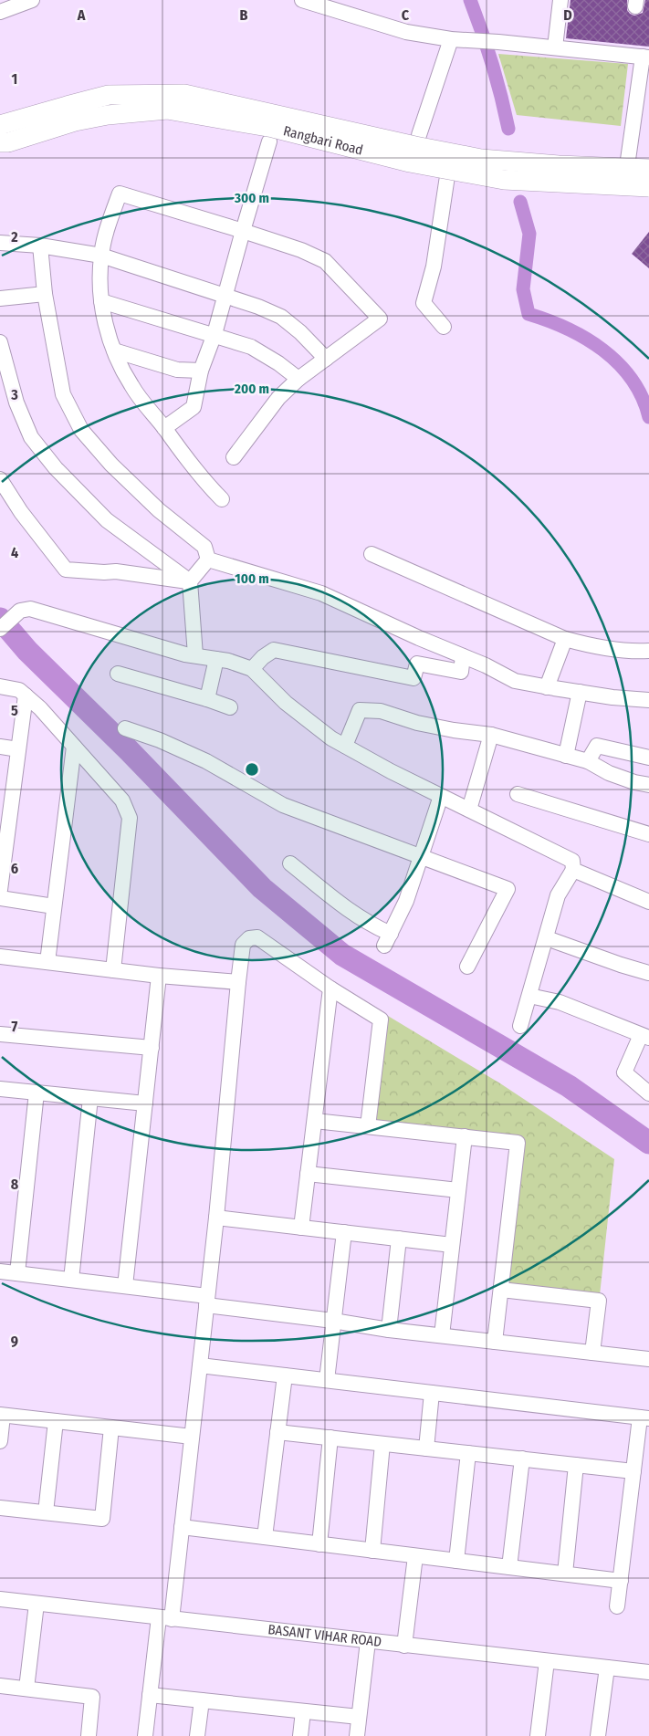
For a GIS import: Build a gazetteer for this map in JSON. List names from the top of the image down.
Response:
{
  "streets": {
    "street": ["Rangbari Road", "BASANT VIHAR ROAD"]
  },
  "grid": {
    "columns": [
      "A",
      "B",
      "C",
      "D"
    ],
    "rows": [
      "1",
      "2",
      "3",
      "4",
      "5",
      "6",
      "7",
      "8",
      "9"
    ]
  },
  "rings": ["300 m", "200 m", "100 m"]
}
